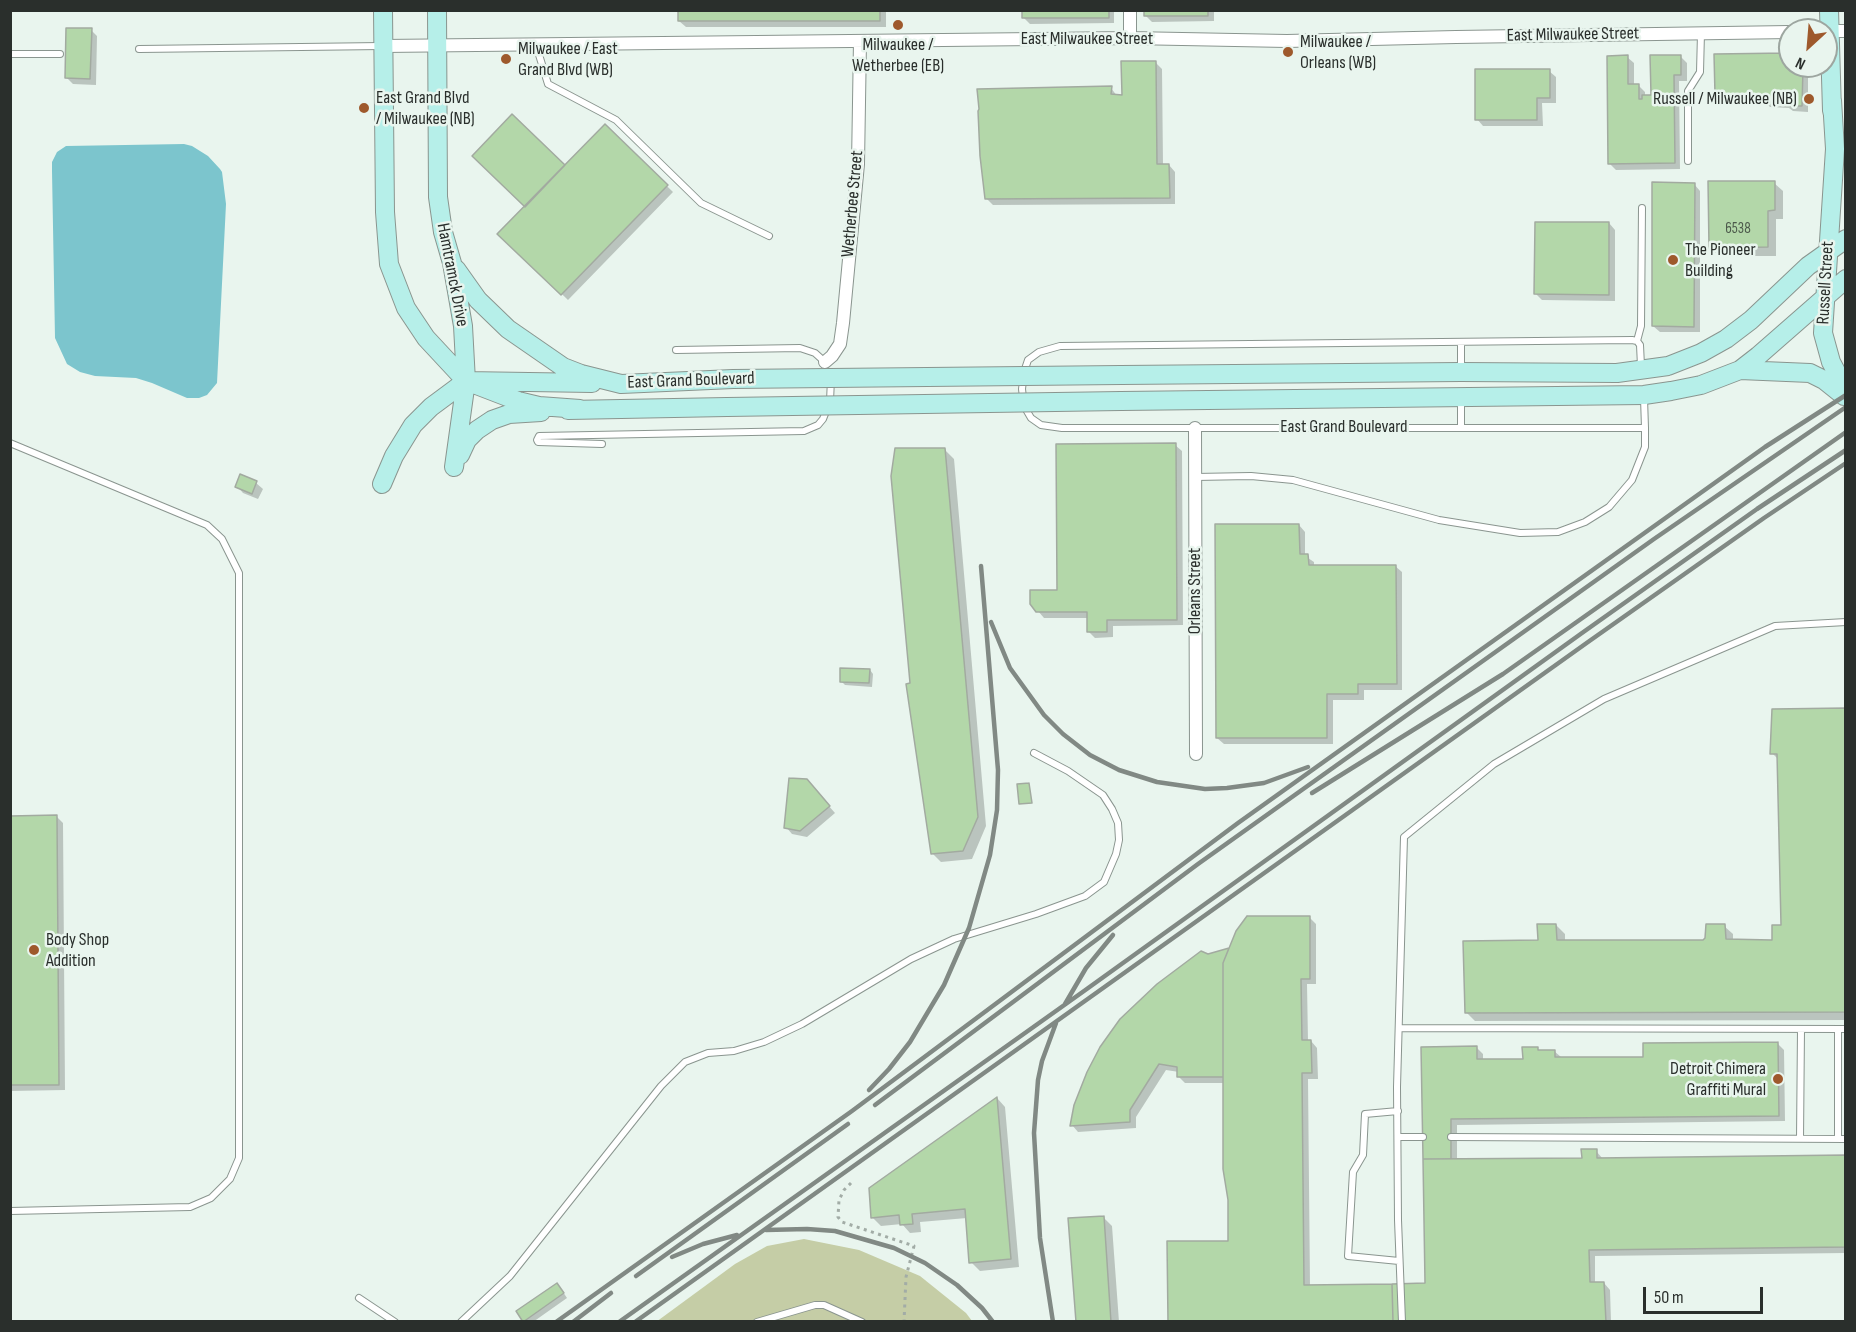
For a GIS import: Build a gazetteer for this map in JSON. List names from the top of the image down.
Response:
{
  "streets": {
    "main road": ["Hamtramck Drive", "Russell Street", "East Grand Boulevard"],
    "street": ["East Milwaukee Street", "Wetherbee Street", "Orleans Street"]
  },
  "crossings": [
    ["East Milwaukee Street", "Wetherbee Street"],
    ["East Milwaukee Street", "Hamtramck Drive"],
    ["Wetherbee Street", "East Grand Boulevard"],
    ["Hamtramck Drive", "East Grand Boulevard"],
    ["Russell Street", "East Grand Boulevard"],
    ["East Grand Boulevard", "Orleans Street"]
  ],
  "places": [
    "Milwaukee / Wetherbee (EB)",
    "Milwaukee / Orleans (WB)",
    "Milwaukee / East Grand Blvd (WB)",
    "Russell / Milwaukee (NB)",
    "East Grand Blvd / Milwaukee (NB)",
    "The Pioneer Building",
    "Body Shop Addition",
    "Detroit Chimera Graffiti Mural"
  ],
  "house_numbers": ["6538"],
  "scale_bar": "50 m",
  "north": "bottom left"
}
